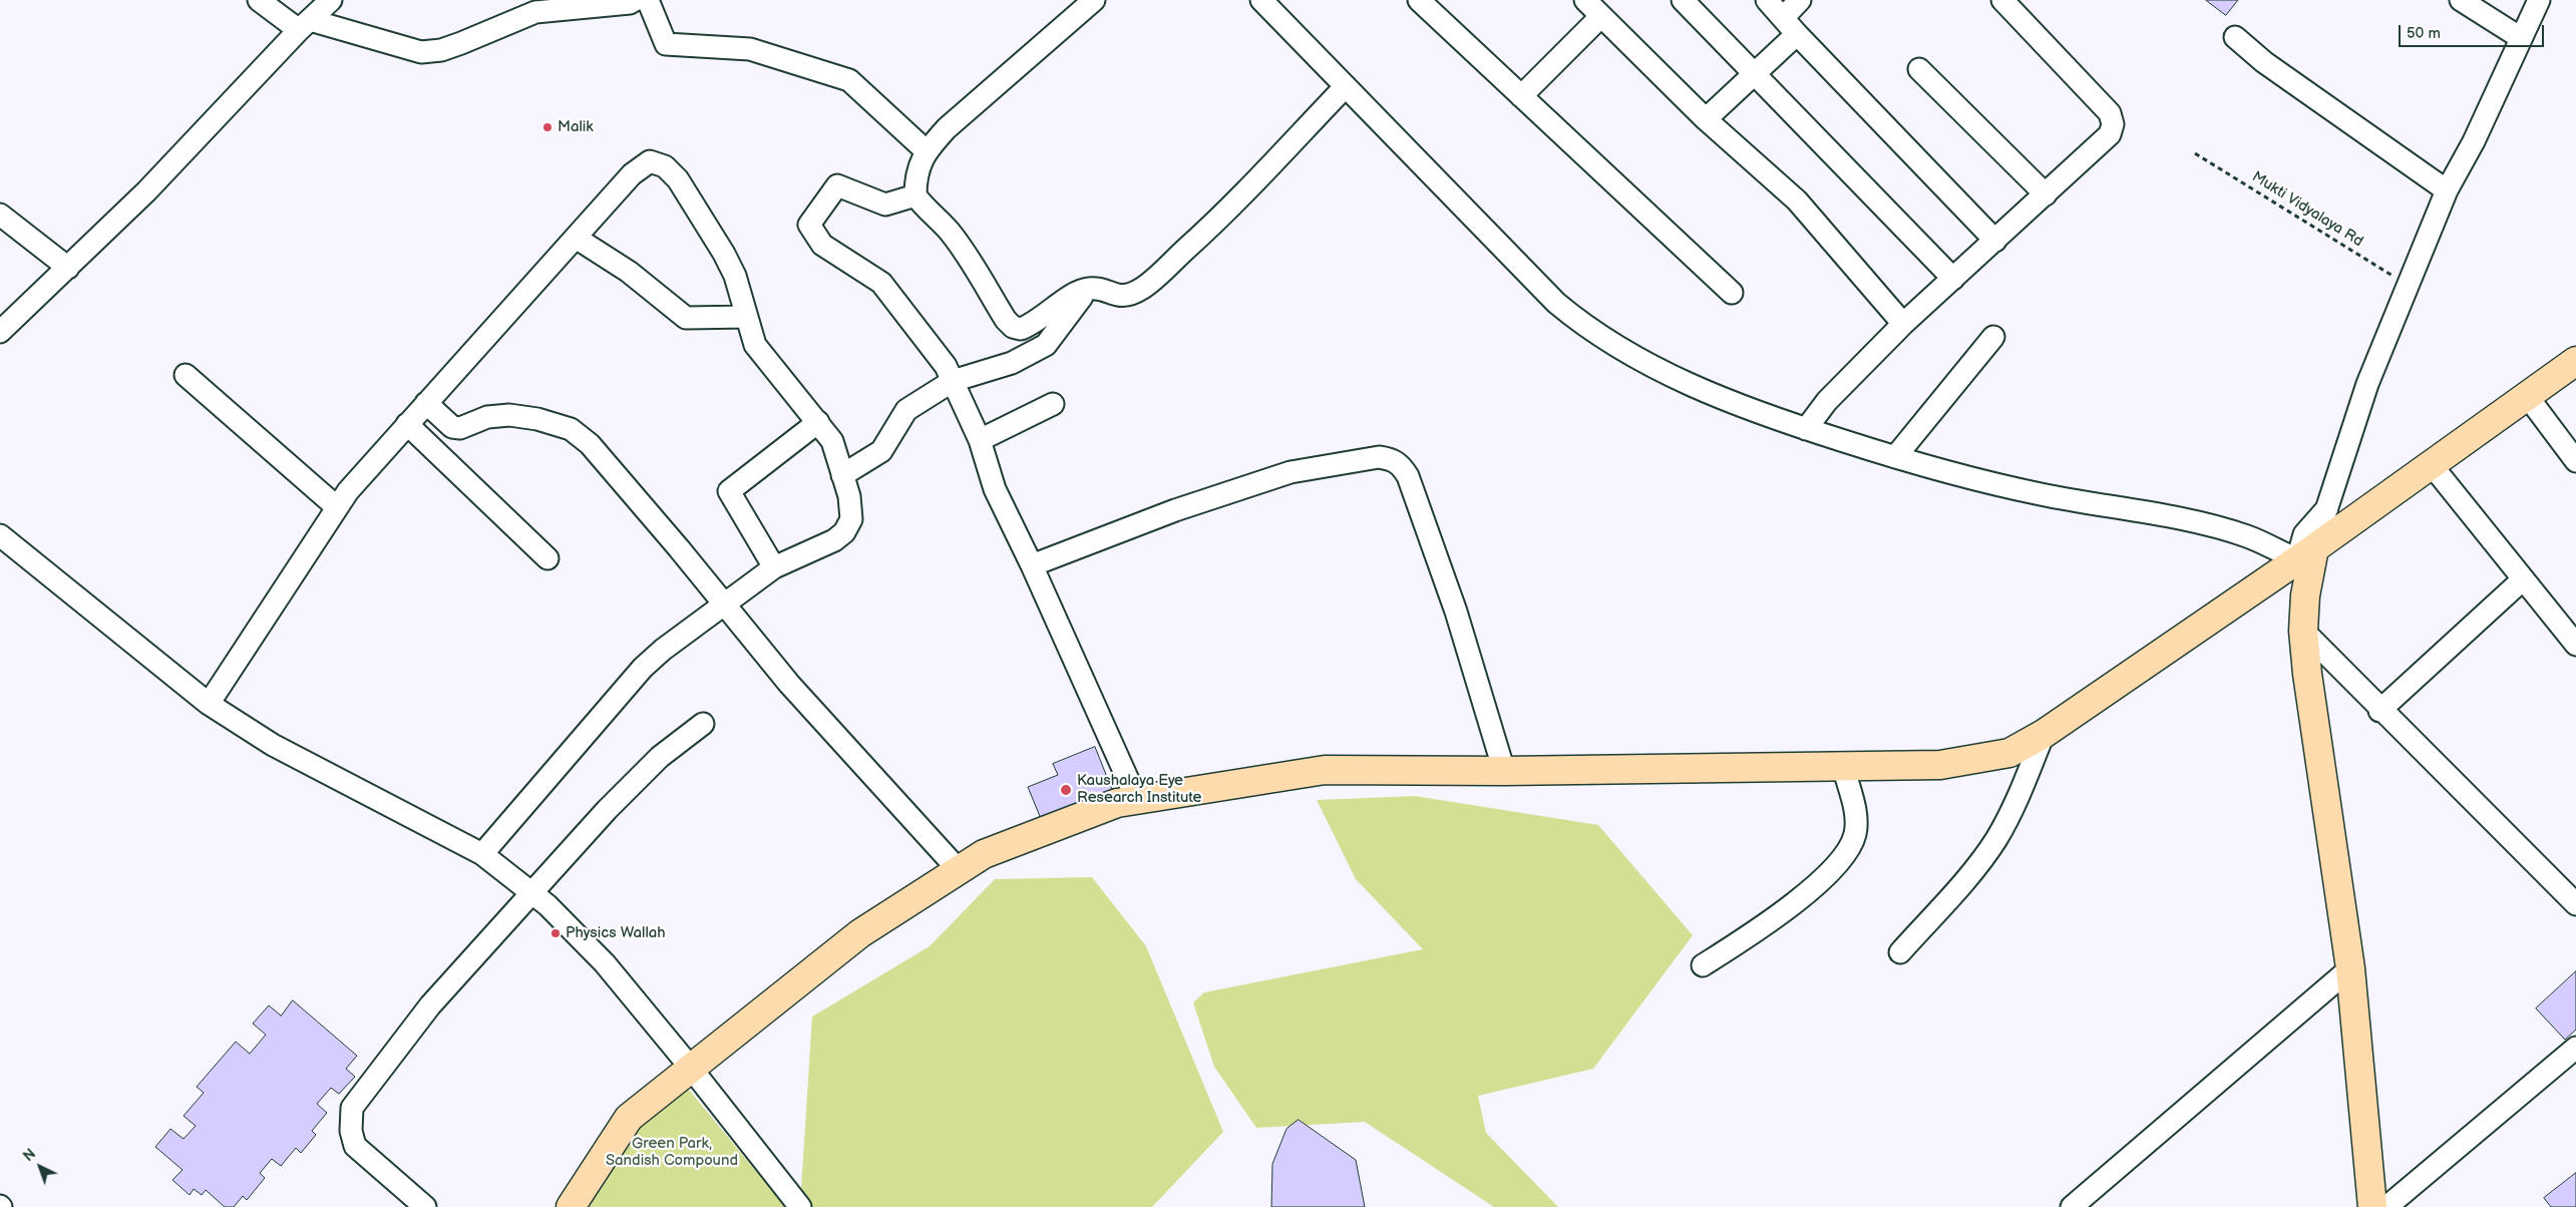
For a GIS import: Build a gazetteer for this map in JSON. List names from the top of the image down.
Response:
{
  "streets": {
    "path": ["Mukti Vidyalaya Rd"]
  },
  "parks": ["Green Park, Sandish Compound"],
  "places": ["Malik", "Kaushalaya Eye Research Institute", "Physics Wallah"],
  "scale_bar": "50 m",
  "north": "top left"
}
